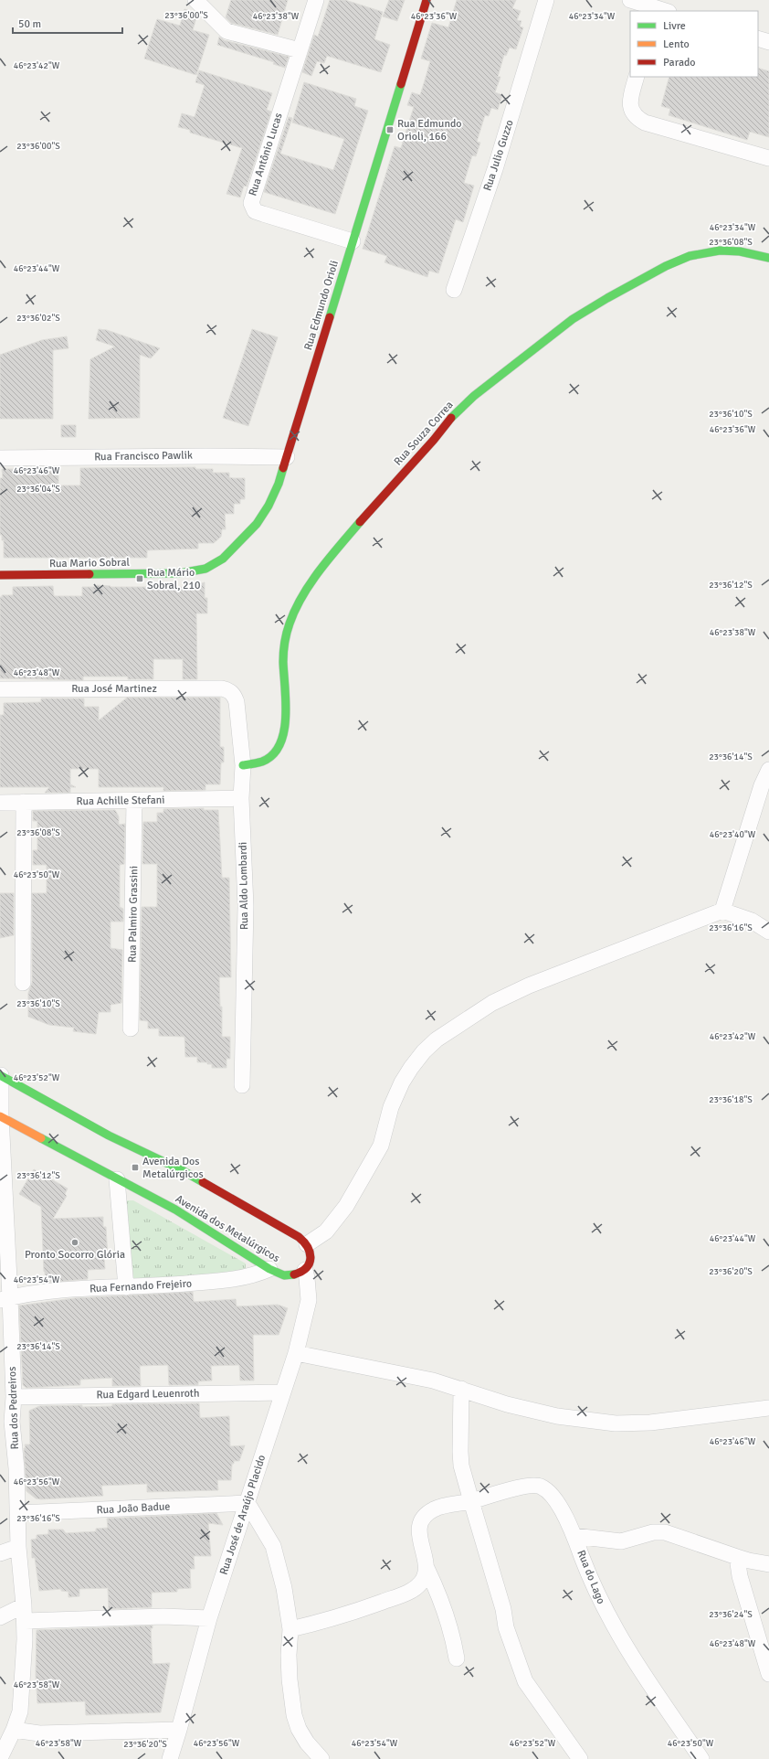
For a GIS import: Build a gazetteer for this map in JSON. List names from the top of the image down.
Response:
{
  "streets": {
    "street": [
      "Rua Antônio Lucas",
      "Rua Julio Guzzo",
      "Rua Edmundo Orioli",
      "Rua Souza Correa",
      "Rua Francisco Pawlik",
      "Rua Mario Sobral",
      "Rua José Martinez",
      "Rua Achille Stefani",
      "Rua Aldo Lombardi",
      "Rua Palmiro Grassini",
      "Avenida dos Metalúrgicos",
      "Rua Fernando Frejeiro",
      "Rua Edgard Leuenroth",
      "Rua dos Pedreiros",
      "Rua João Badue",
      "Rua José de Araújo Placido",
      "Rua do Lago"
    ]
  },
  "crossings": [
    ["Rua Antônio Lucas", "Rua Edmundo Orioli"],
    ["Rua Edmundo Orioli", "Rua Francisco Pawlik"],
    ["Rua Edmundo Orioli", "Rua Mario Sobral"],
    ["Rua Souza Correa", "Rua Aldo Lombardi"],
    ["Rua José Martinez", "Rua Aldo Lombardi"],
    ["Rua Achille Stefani", "Rua Aldo Lombardi"],
    ["Rua Achille Stefani", "Rua Palmiro Grassini"],
    ["Avenida dos Metalúrgicos", "Rua Fernando Frejeiro"],
    ["Avenida dos Metalúrgicos", "Rua dos Pedreiros"],
    ["Avenida dos Metalúrgicos", "Rua José de Araújo Placido"],
    ["Rua Fernando Frejeiro", "Rua dos Pedreiros"],
    ["Rua Edgard Leuenroth", "Rua dos Pedreiros"],
    ["Rua Edgard Leuenroth", "Rua José de Araújo Placido"],
    ["Rua dos Pedreiros", "Rua João Badue"],
    ["Rua João Badue", "Rua José de Araújo Placido"]
  ],
  "places": {
    "transit": ["Rua Edmundo Orioli, 166", "Rua Mário Sobral, 210", "Avenida Dos Metalúrgicos"],
    "other": ["Pronto Socorro Glória"]
  },
  "legend": ["Livre", "Lento", "Parado"],
  "scale_bar": "50 m",
  "coordinates": [
    "23°36'00\"S",
    "46°23'38\"W",
    "46°23'36\"W",
    "46°23'34\"W",
    "46°23'42\"W",
    "23°36'08\"S",
    "46°23'44\"W",
    "23°36'02\"S",
    "23°36'10\"S",
    "46°23'46\"W",
    "23°36'04\"S",
    "23°36'12\"S",
    "46°23'48\"W",
    "23°36'14\"S",
    "46°23'40\"W",
    "46°23'50\"W",
    "23°36'16\"S",
    "46°23'52\"W",
    "23°36'18\"S",
    "23°36'20\"S",
    "46°23'54\"W",
    "46°23'56\"W",
    "23°36'24\"S",
    "46°23'58\"W"
  ]
}
